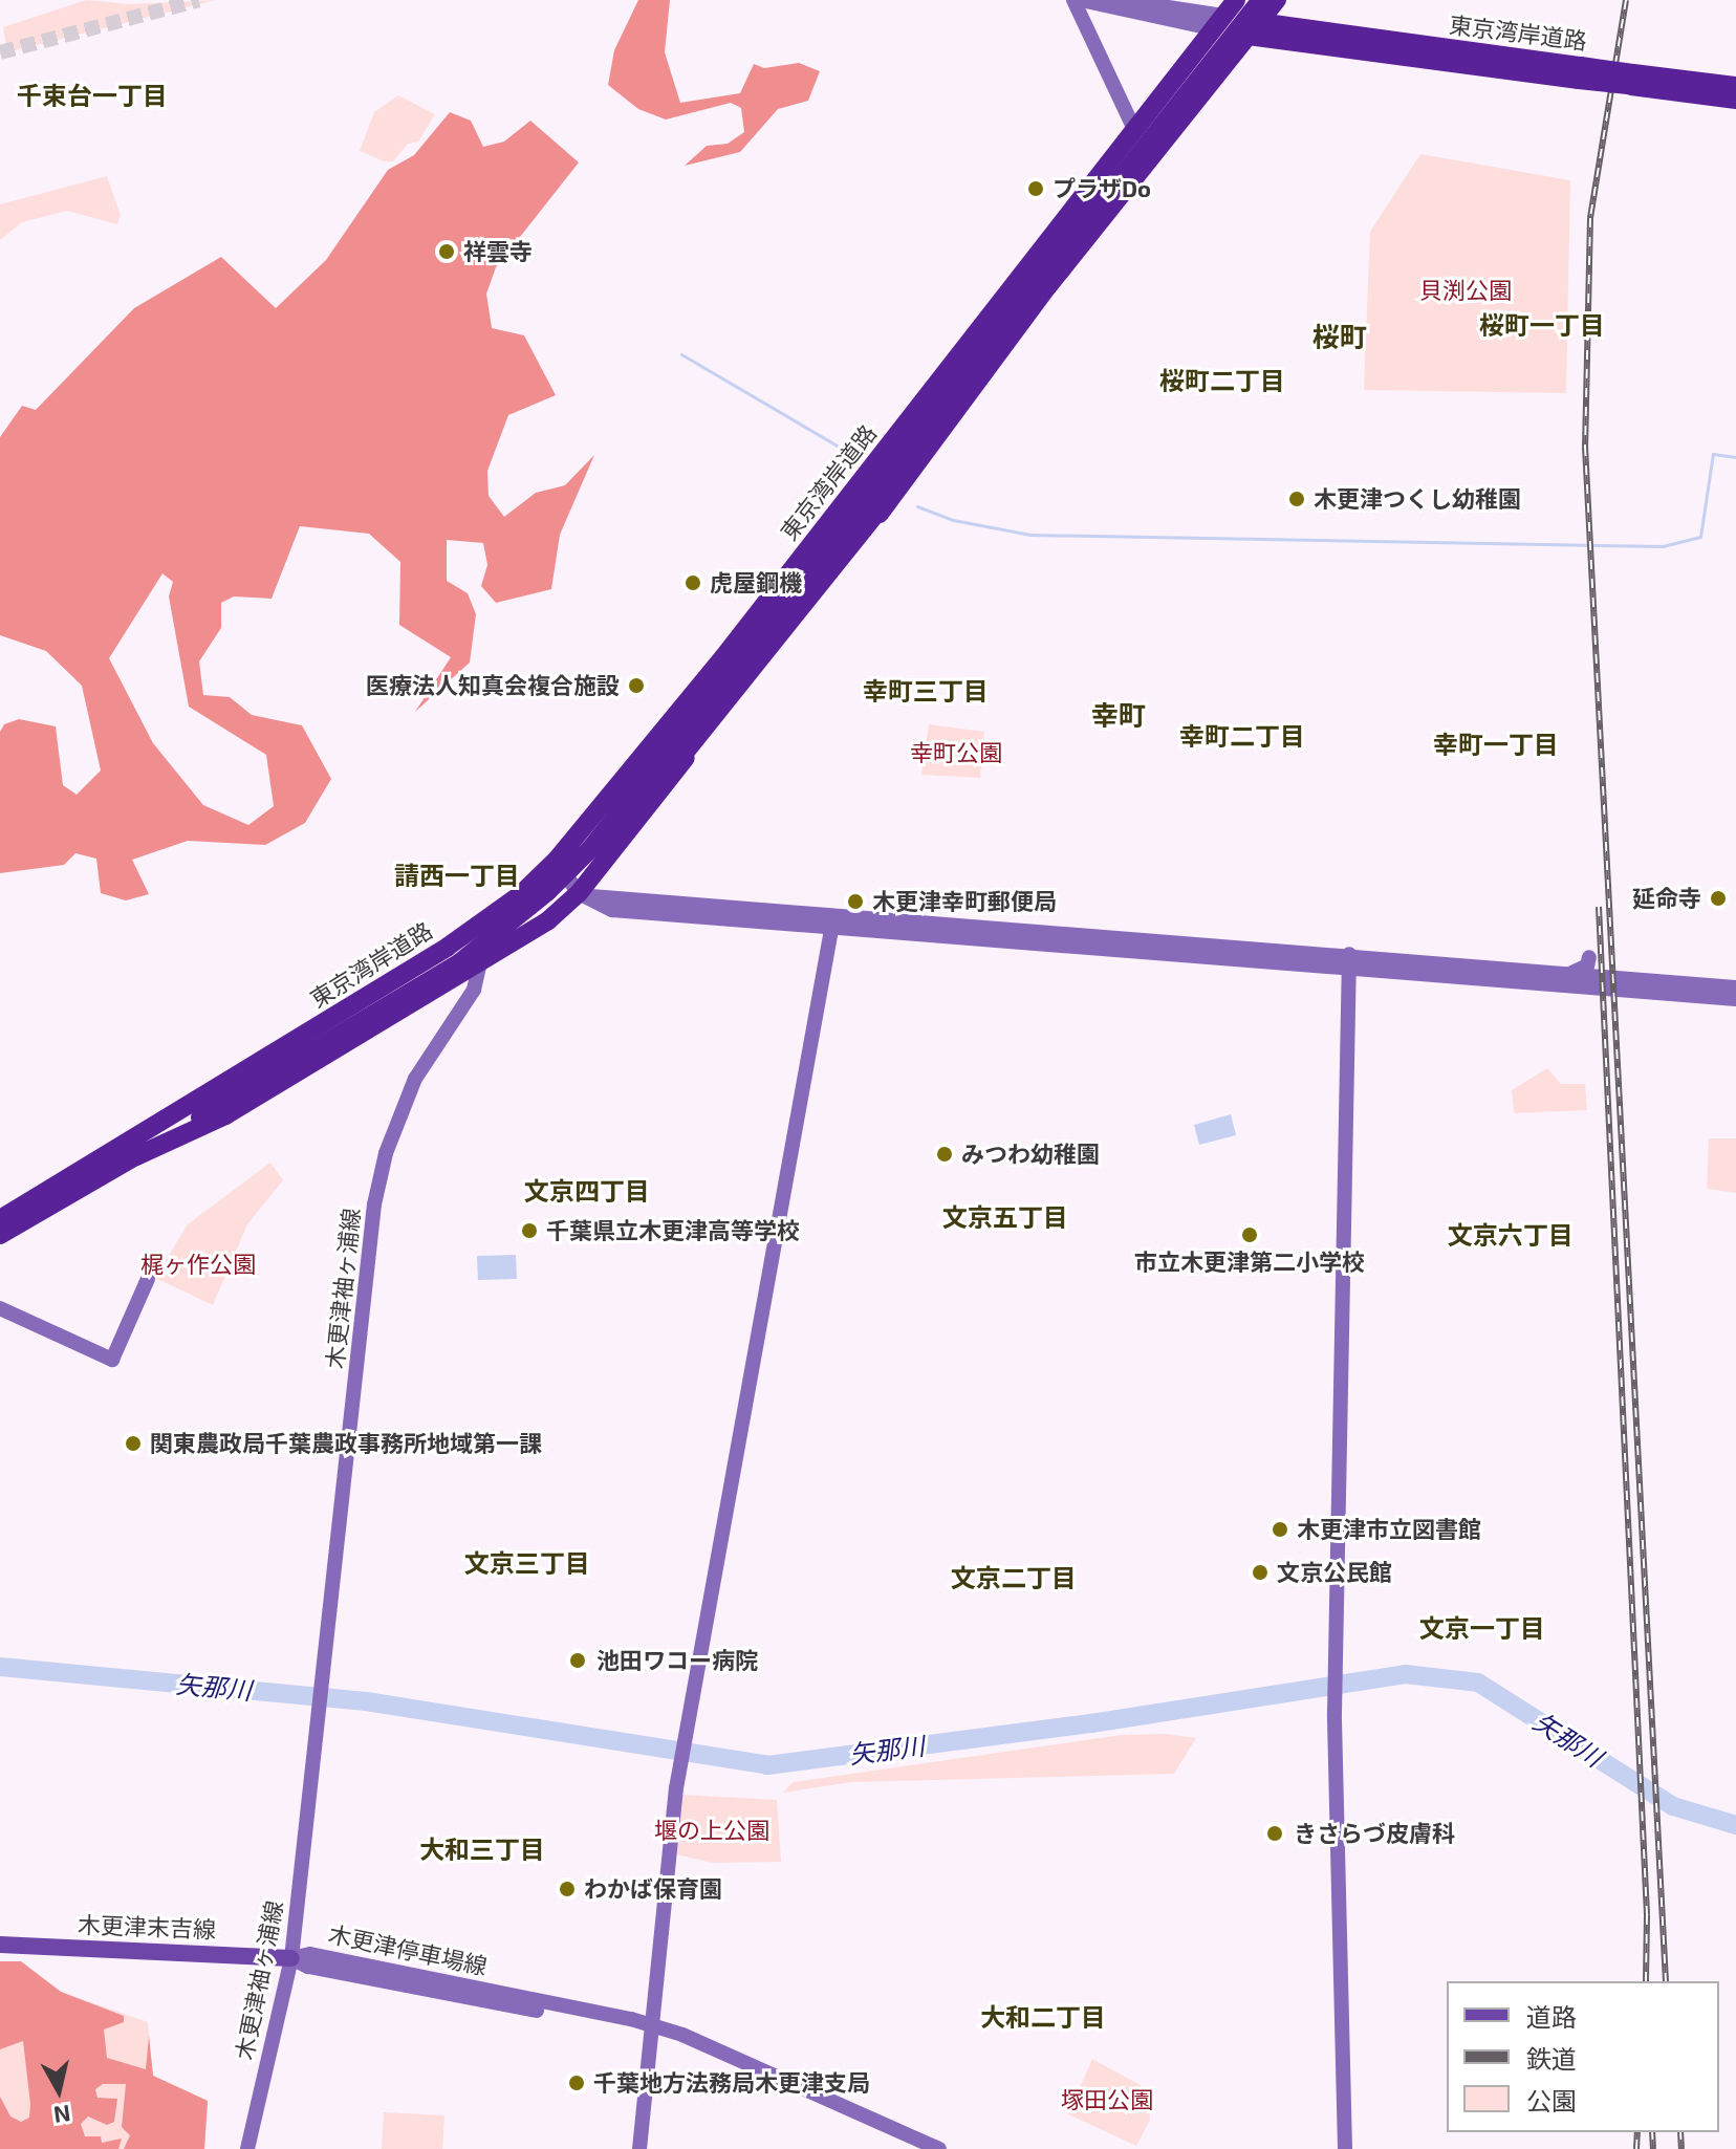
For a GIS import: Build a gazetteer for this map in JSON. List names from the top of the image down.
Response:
{
  "streets": {
    "highway": ["東京湾岸道路"],
    "main road": ["木更津末吉線"],
    "street": ["木更津袖ヶ浦線", "木更津停車場線"]
  },
  "crossings": [
    ["木更津袖ヶ浦線", "木更津末吉線"],
    ["木更津袖ヶ浦線", "木更津停車場線"],
    ["木更津末吉線", "木更津停車場線"]
  ],
  "districts": [
    "千束台一丁目",
    "桜町一丁目",
    "桜町",
    "桜町二丁目",
    "幸町三丁目",
    "幸町",
    "幸町二丁目",
    "幸町一丁目",
    "請西一丁目",
    "文京四丁目",
    "文京五丁目",
    "文京六丁目",
    "文京三丁目",
    "文京二丁目",
    "文京一丁目",
    "大和三丁目",
    "大和二丁目"
  ],
  "water": ["矢那川"],
  "parks": [
    "貝渕公園",
    "幸町公園",
    "梶ヶ作公園",
    "堰の上公園",
    "塚田公園"
  ],
  "places": [
    "プラザDo",
    "祥雲寺",
    "木更津つくし幼稚園",
    "虎屋鋼機",
    "医療法人知真会複合施設",
    "延命寺",
    "木更津幸町郵便局",
    "みつわ幼稚園",
    "千葉県立木更津高等学校",
    "市立木更津第二小学校",
    "関東農政局千葉農政事務所地域第一課",
    "木更津市立図書館",
    "文京公民館",
    "池田ワコー病院",
    "きさらづ皮膚科",
    "わかば保育園",
    "千葉地方法務局木更津支局"
  ],
  "legend": ["道路", "鉄道", "公園"],
  "north": "bottom"
}
